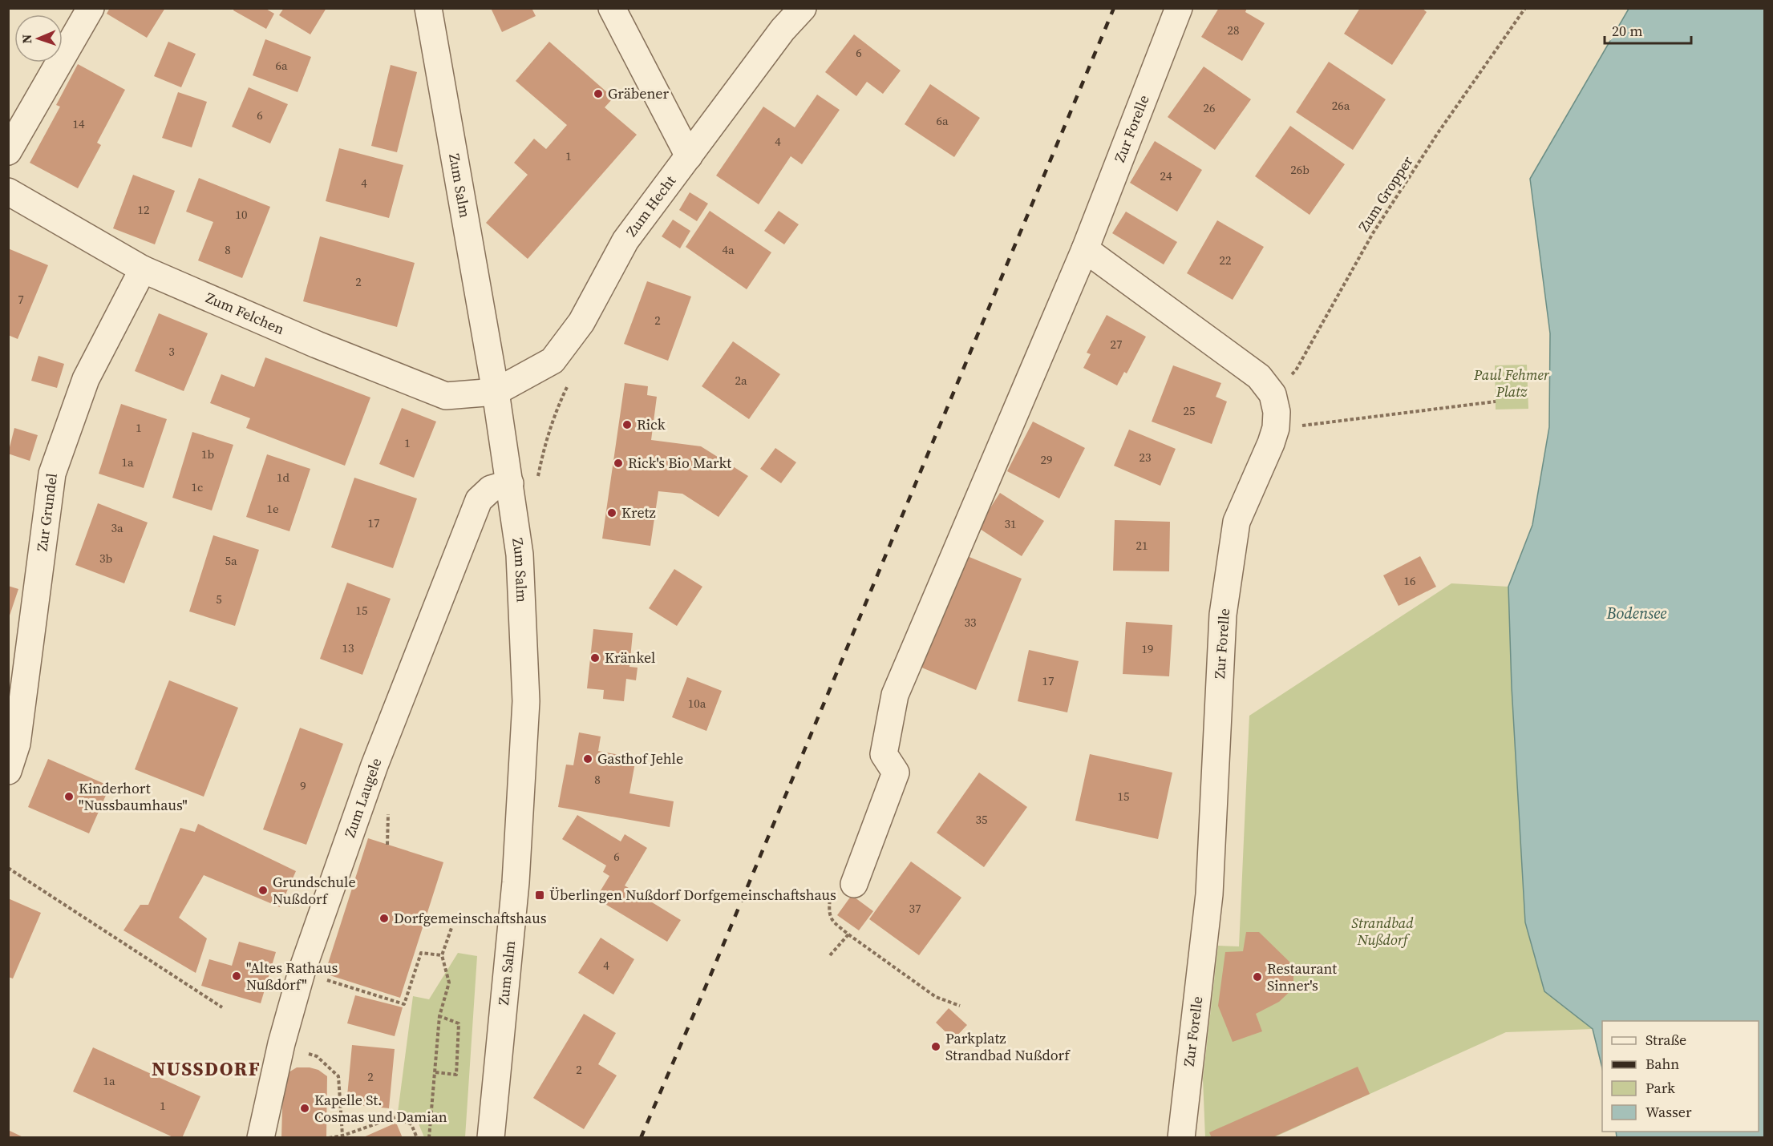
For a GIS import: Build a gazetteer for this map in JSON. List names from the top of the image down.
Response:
{
  "streets": {
    "street": [
      "Zur Forelle",
      "Zum Salm",
      "Zum Hecht",
      "Zum Felchen",
      "Zur Grundel",
      "Zum Laugele"
    ],
    "path": ["Zum Gropper"]
  },
  "crossings": [
    ["Zur Forelle", "Zum Gropper"],
    ["Zum Salm", "Zum Hecht"],
    ["Zum Salm", "Zum Felchen"],
    ["Zum Salm", "Zum Laugele"],
    ["Zum Hecht", "Zum Felchen"],
    ["Zum Felchen", "Zur Grundel"]
  ],
  "districts": ["NUSSDORF"],
  "water": ["Bodensee"],
  "parks": ["Paul Fehmer Platz", "Strandbad Nußdorf"],
  "places": {
    "other": [
      "Gräbener",
      "Rick",
      "Rick's Bio Markt",
      "Kretz",
      "Kränkel",
      "Gasthof Jehle",
      "Kinderhort \"Nussbaumhaus\"",
      "Grundschule Nußdorf",
      "Dorfgemeinschaftshaus",
      "\"Altes Rathaus Nußdorf\"",
      "Restaurant Sinner's",
      "Parkplatz Strandbad Nußdorf",
      "Kapelle St. Cosmas und Damian"
    ],
    "transit": ["Überlingen Nußdorf Dorfgemeinschaftshaus"]
  },
  "house_numbers": [
    "28",
    "6",
    "6a",
    "26a",
    "26",
    "6",
    "6a",
    "14",
    "4",
    "1",
    "26b",
    "24",
    "4",
    "12",
    "10",
    "8",
    "4a",
    "22",
    "2",
    "7",
    "2",
    "27",
    "3",
    "2a",
    "25",
    "1",
    "1",
    "1b",
    "23",
    "29",
    "1a",
    "1d",
    "1c",
    "1e",
    "17",
    "31",
    "3a",
    "21",
    "3b",
    "5a",
    "16",
    "5",
    "15",
    "33",
    "13",
    "19",
    "17",
    "10a",
    "8",
    "9",
    "15",
    "35",
    "6",
    "37",
    "4",
    "2",
    "2",
    "1a",
    "1"
  ],
  "legend": [
    "Straße",
    "Bahn",
    "Park",
    "Wasser"
  ],
  "scale_bar": "20 m",
  "north": "left"
}
